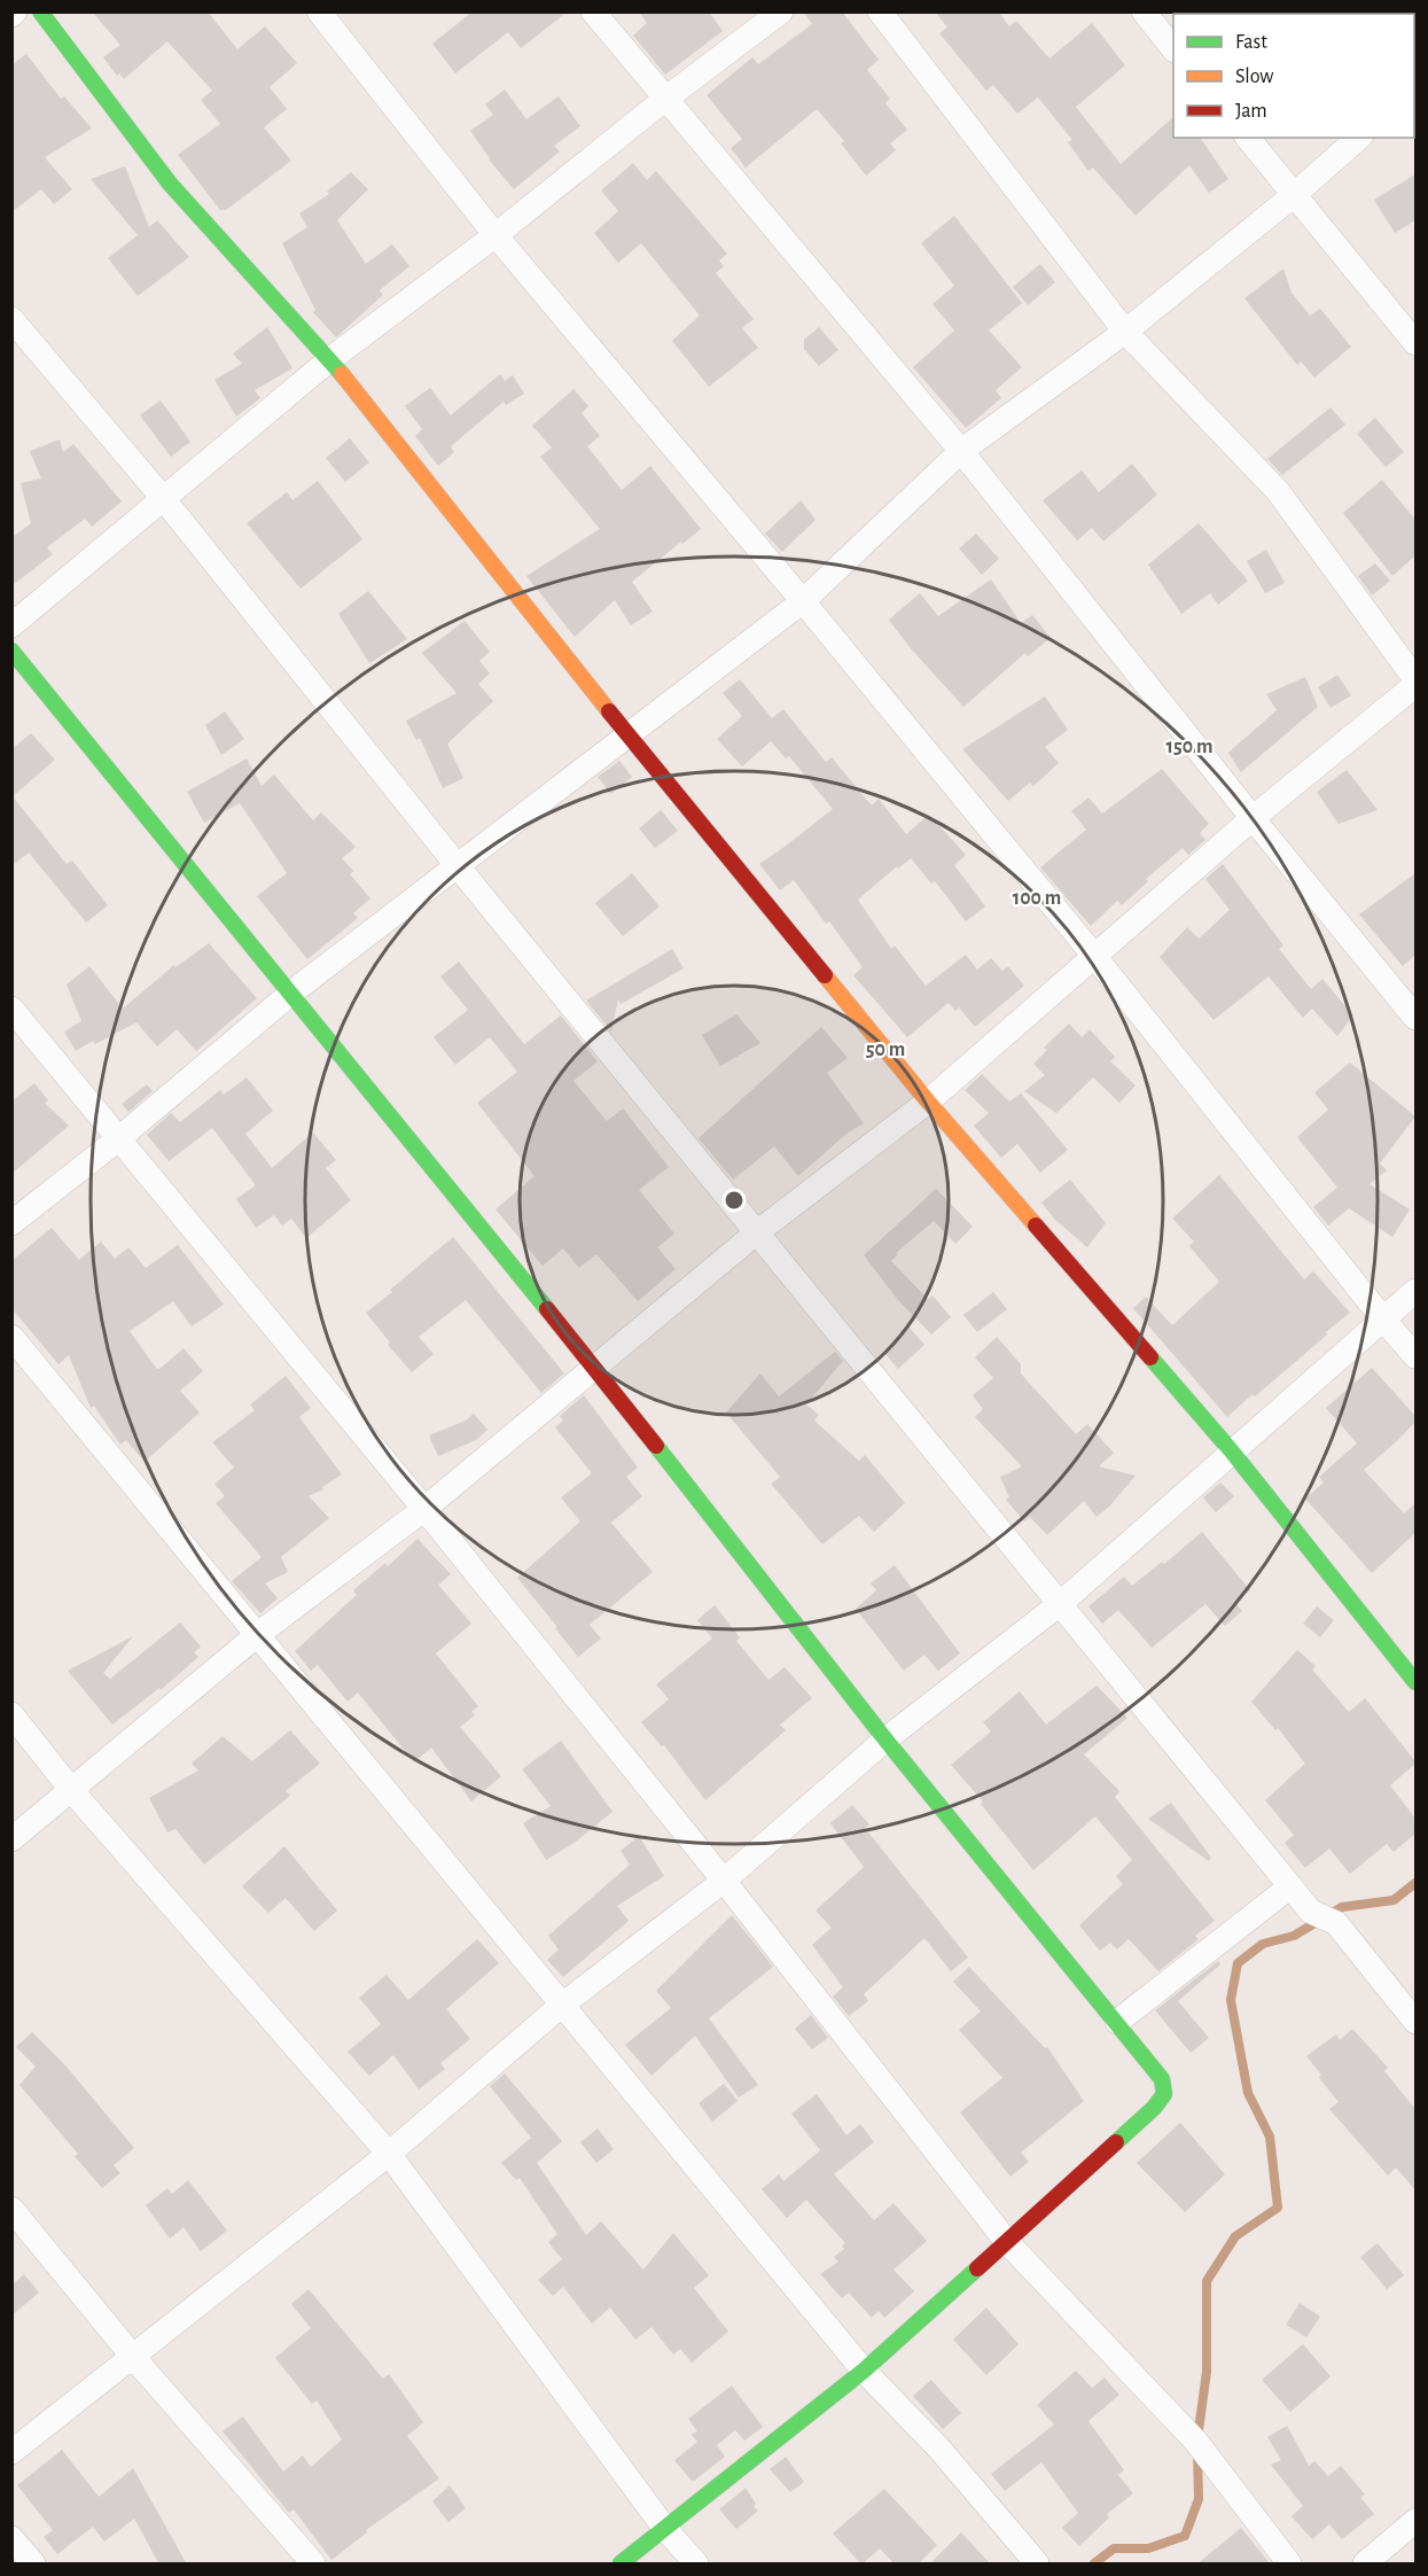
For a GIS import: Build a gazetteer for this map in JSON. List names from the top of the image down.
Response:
{
  "legend": ["Fast", "Slow", "Jam"],
  "rings": ["150 m", "100 m", "50 m"]
}
